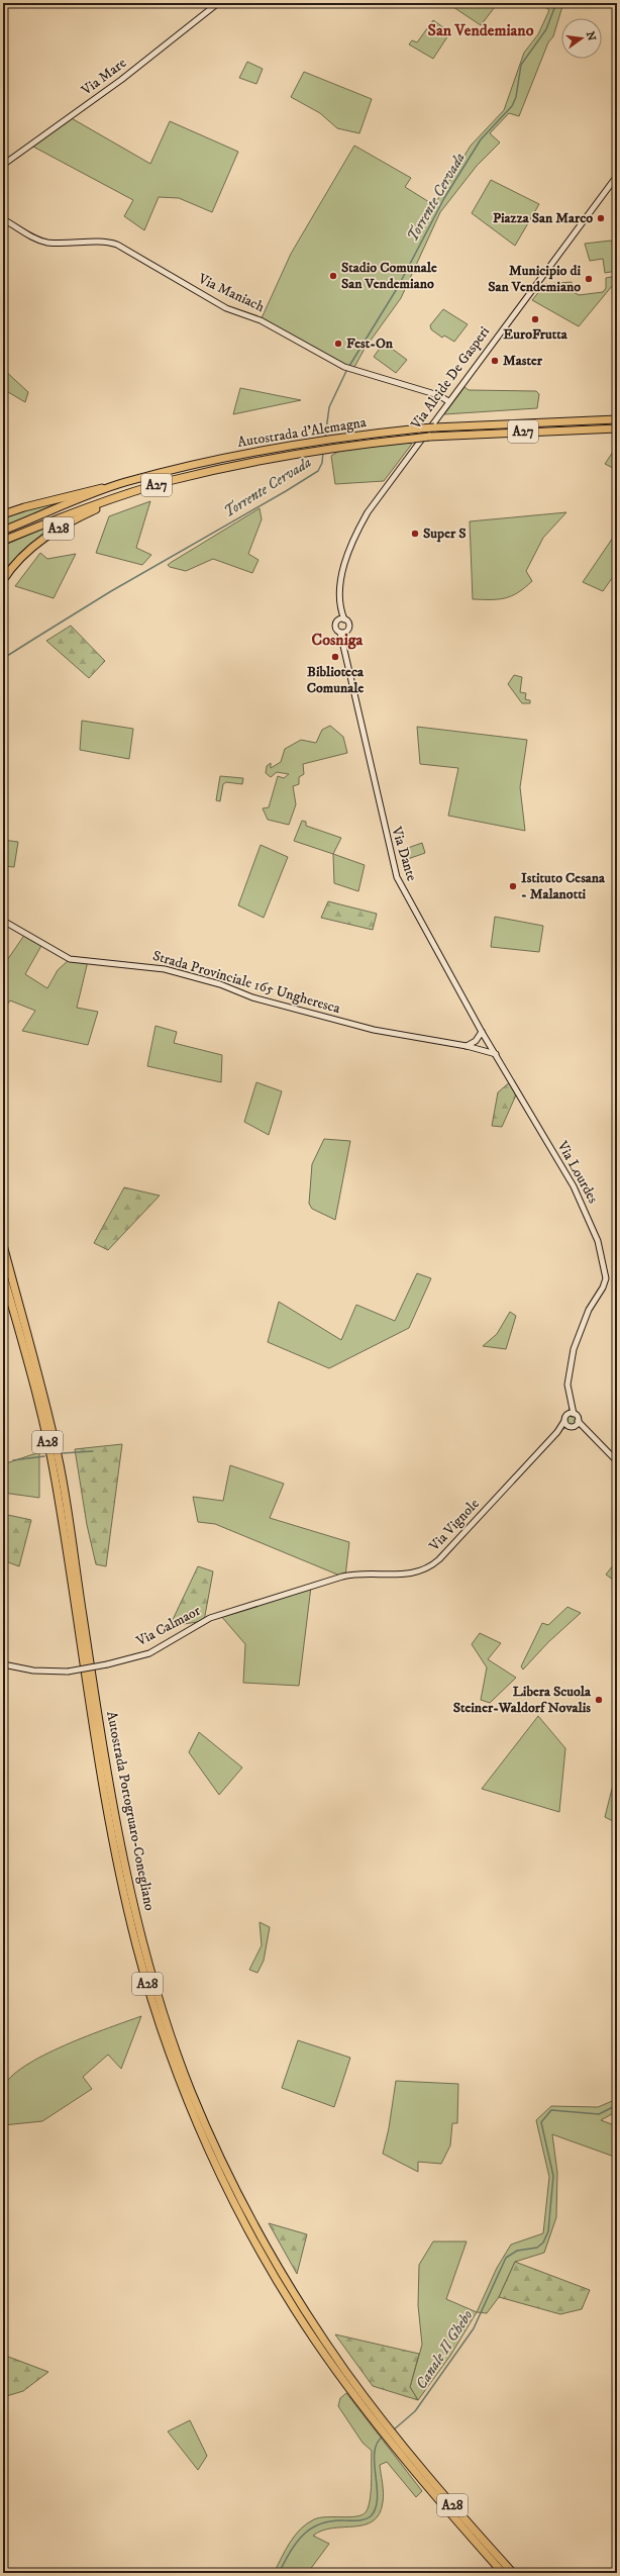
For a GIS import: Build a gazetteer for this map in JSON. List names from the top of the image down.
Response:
{
  "streets": {
    "highway": [
      "A27",
      "Autostrada d'Alemagna",
      "A28",
      "Autostrada Portogruaro-Conegliano"
    ],
    "street": [
      "Via Mare",
      "Via Maniach",
      "Via Alcide De Gasperi",
      "Via Dante",
      "Strada Provinciale 165 Ungheresca",
      "Via Lourdes",
      "Via Vignole",
      "Via Calmaor"
    ]
  },
  "crossings": [
    ["Via Maniach", "Via Alcide De Gasperi"],
    ["Via Alcide De Gasperi", "Via Dante"],
    ["A27", "Autostrada d'Alemagna"],
    ["Autostrada d'Alemagna", "A28"],
    ["Via Dante", "Strada Provinciale 165 Ungheresca"],
    ["Via Dante", "Via Lourdes"],
    ["Strada Provinciale 165 Ungheresca", "Via Lourdes"],
    ["Via Lourdes", "Via Vignole"],
    ["Via Vignole", "Via Calmaor"]
  ],
  "districts": ["San Vendemiano", "Cosniga"],
  "water": ["Torrente Cervada", "Canale Il Ghebo"],
  "places": [
    "Piazza San Marco",
    "Stadio Comunale San Vendemiano",
    "Municipio di San Vendemiano",
    "EuroFrutta",
    "Fest-On",
    "Master",
    "Super S",
    "Biblioteca Comunale",
    "Istituto Cesana - Malanotti",
    "Libera Scuola Steiner-Waldorf Novalis"
  ],
  "north": "right"
}
